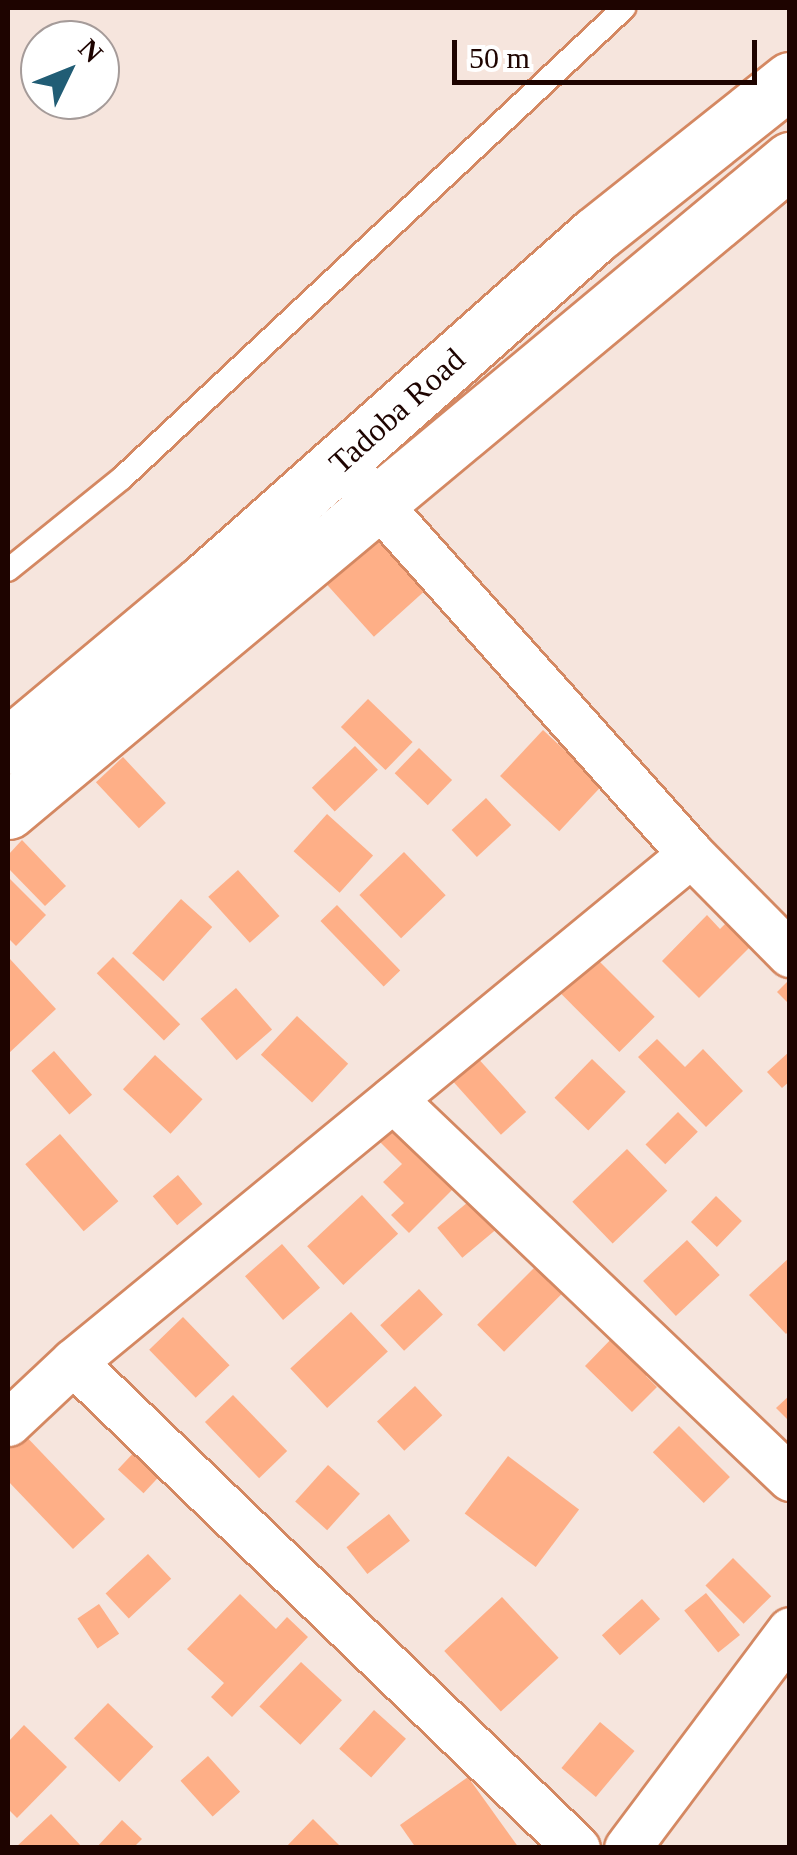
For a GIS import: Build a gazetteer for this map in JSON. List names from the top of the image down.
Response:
{
  "streets": {
    "main road": ["Tadoba Road"]
  },
  "scale_bar": "50 m",
  "north": "top right"
}
